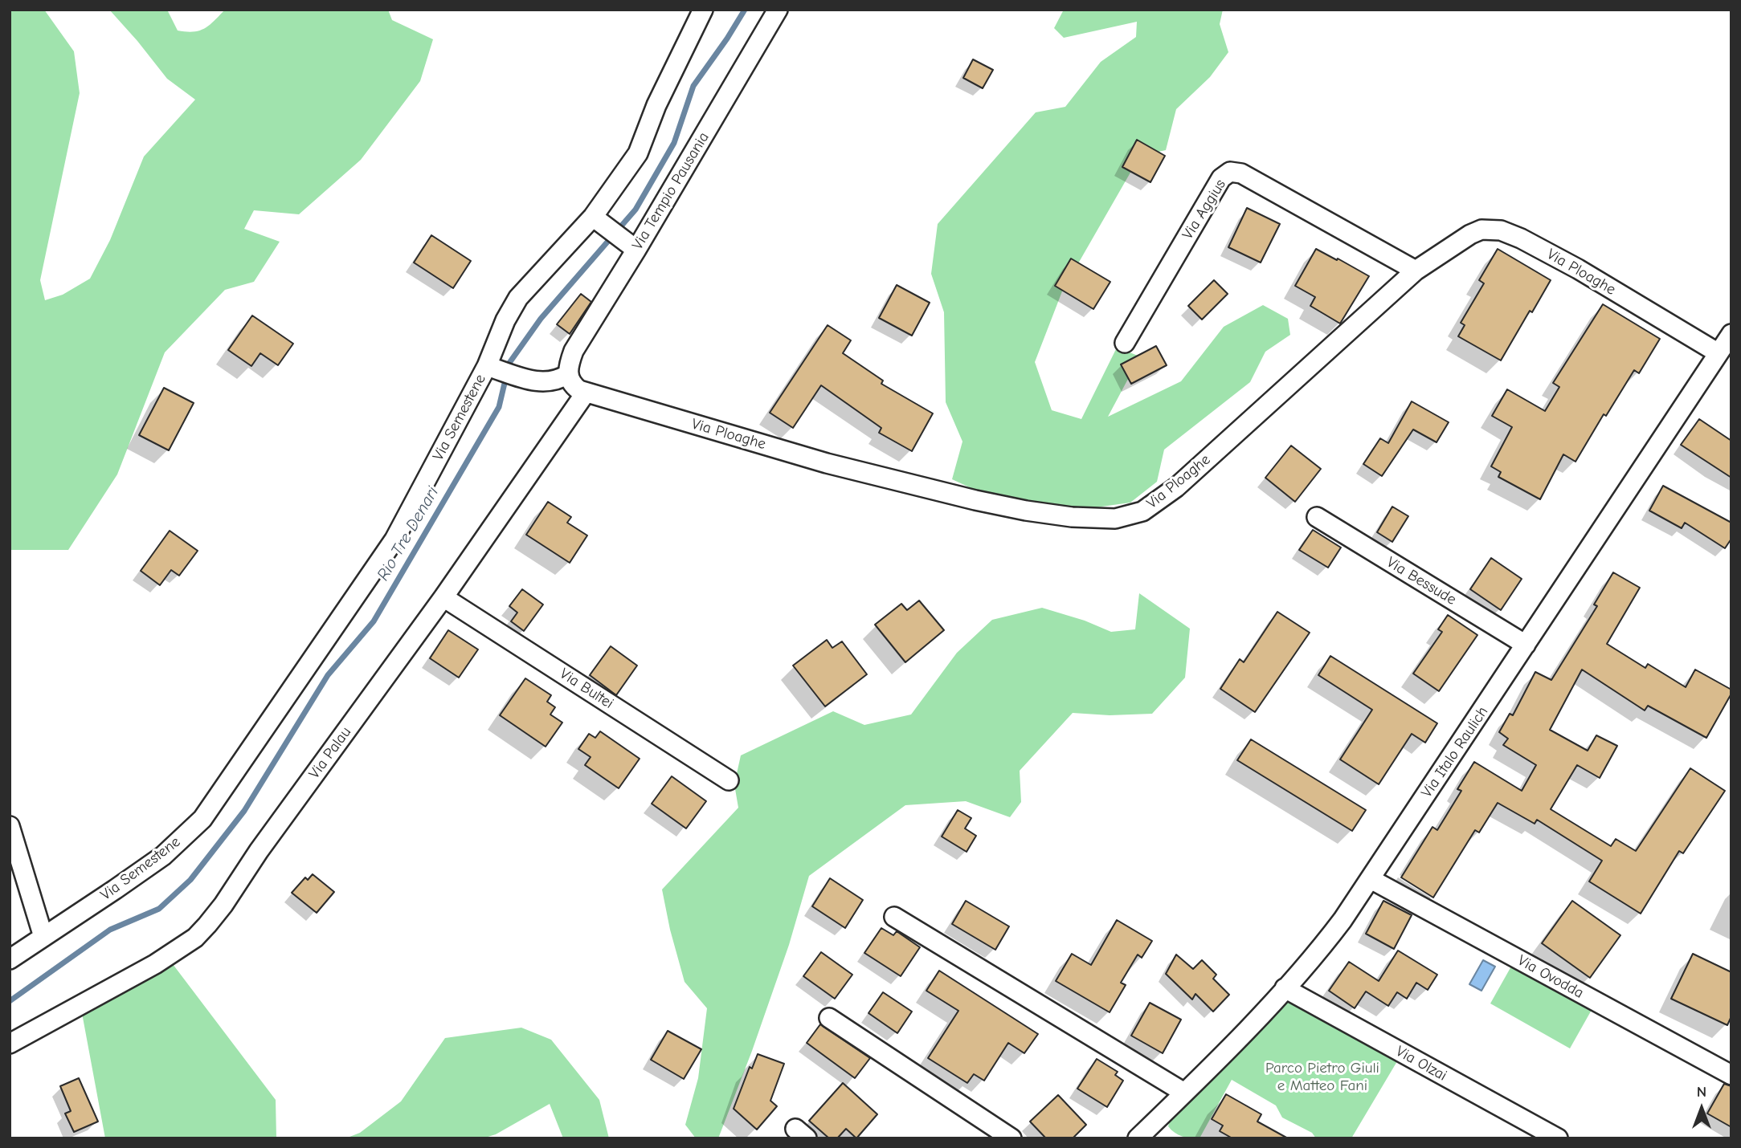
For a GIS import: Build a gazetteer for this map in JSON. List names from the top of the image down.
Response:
{
  "streets": {
    "street": [
      "Via Tempio Pausania",
      "Via Aggius",
      "Via Ploaghe",
      "Via Semestene",
      "Via Bessude",
      "Via Bultei",
      "Via Italo Raulich",
      "Via Palau",
      "Via Ovodda",
      "Via Olzai"
    ]
  },
  "crossings": [
    ["Via Tempio Pausania", "Via Ploaghe"],
    ["Via Aggius", "Via Ploaghe"],
    ["Via Ploaghe", "Via Italo Raulich"],
    ["Via Ploaghe", "Via Palau"],
    ["Via Bessude", "Via Italo Raulich"],
    ["Via Bultei", "Via Palau"],
    ["Via Italo Raulich", "Via Ovodda"],
    ["Via Italo Raulich", "Via Olzai"]
  ],
  "water": ["Rio Tre Denari"],
  "parks": ["Parco Pietro Giuli e Matteo Fani"],
  "north": "top"
}
